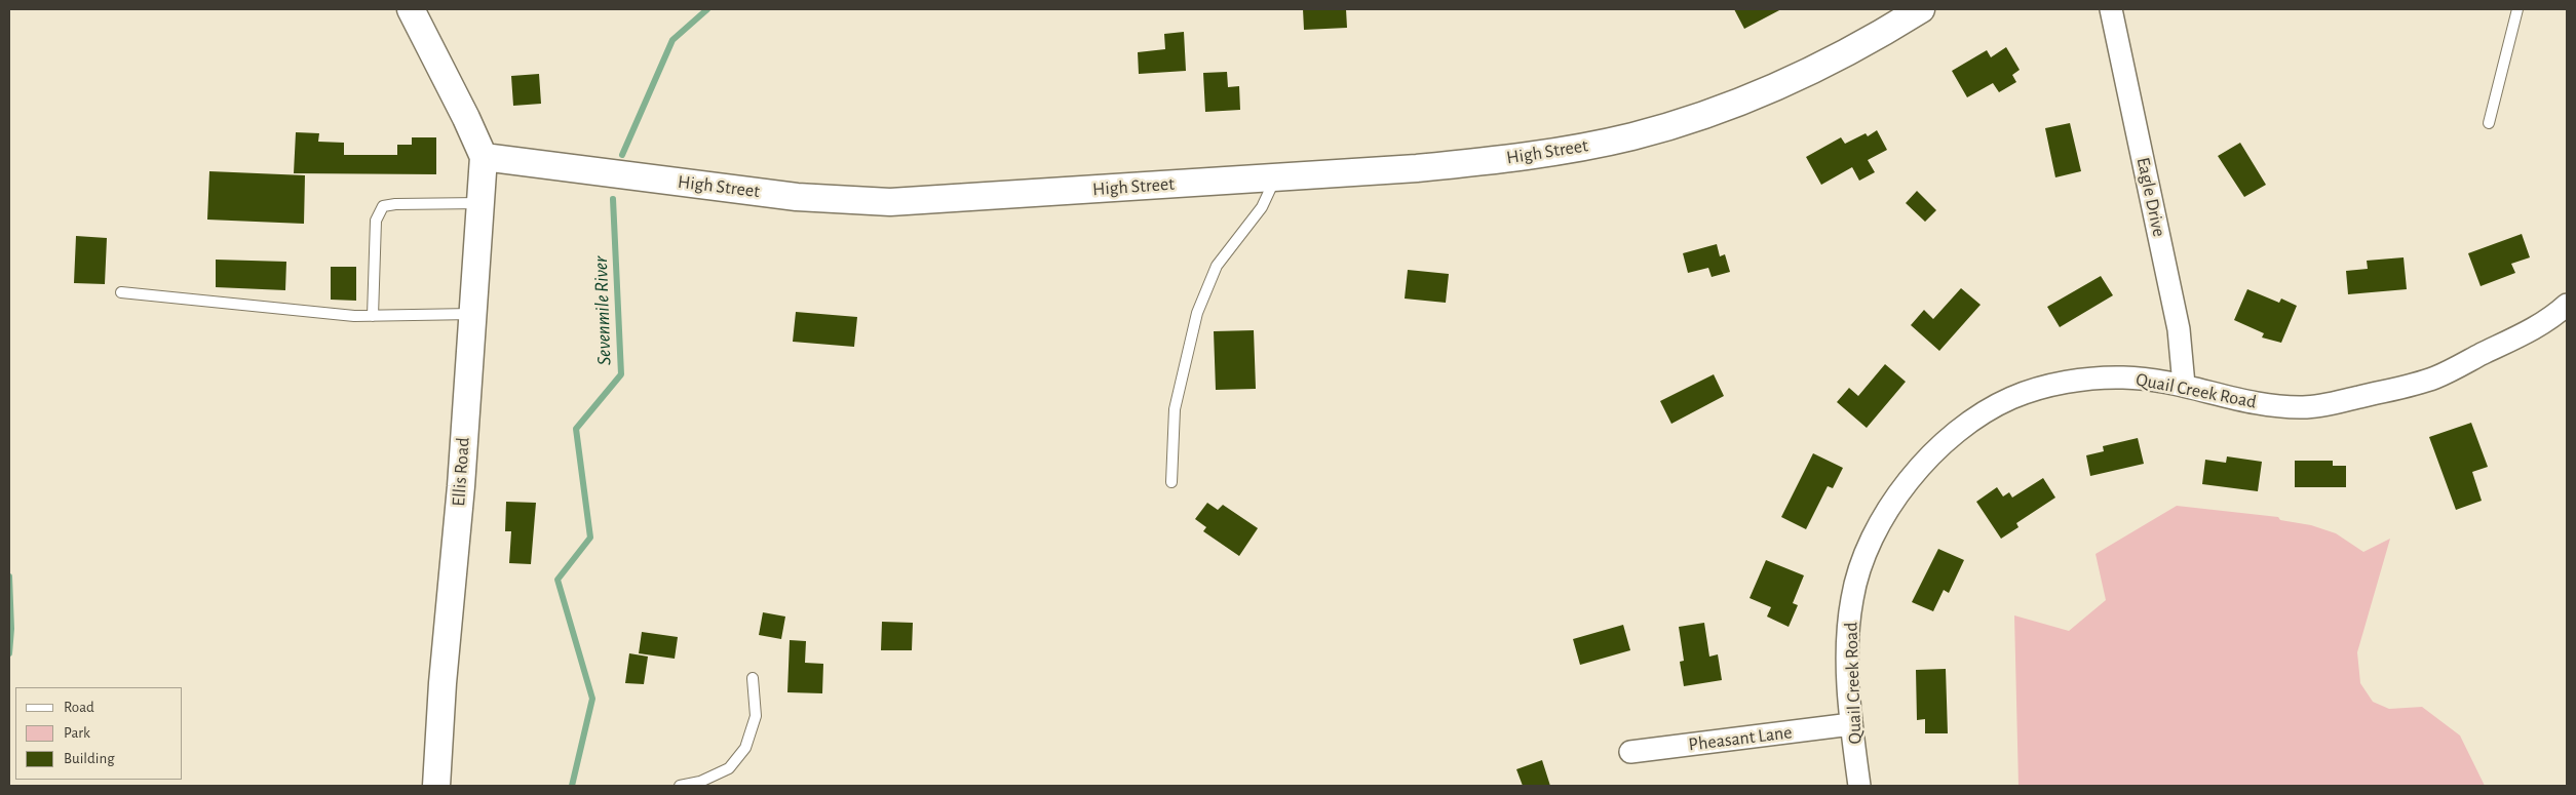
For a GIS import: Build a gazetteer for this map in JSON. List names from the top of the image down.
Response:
{
  "streets": {
    "street": [
      "High Street",
      "Eagle Drive",
      "Quail Creek Road",
      "Ellis Road",
      "Pheasant Lane"
    ]
  },
  "crossings": [
    ["High Street", "Ellis Road"],
    ["Eagle Drive", "Quail Creek Road"],
    ["Quail Creek Road", "Pheasant Lane"]
  ],
  "water": ["Sevenmile River"],
  "legend": ["Road", "Park", "Building"]
}
